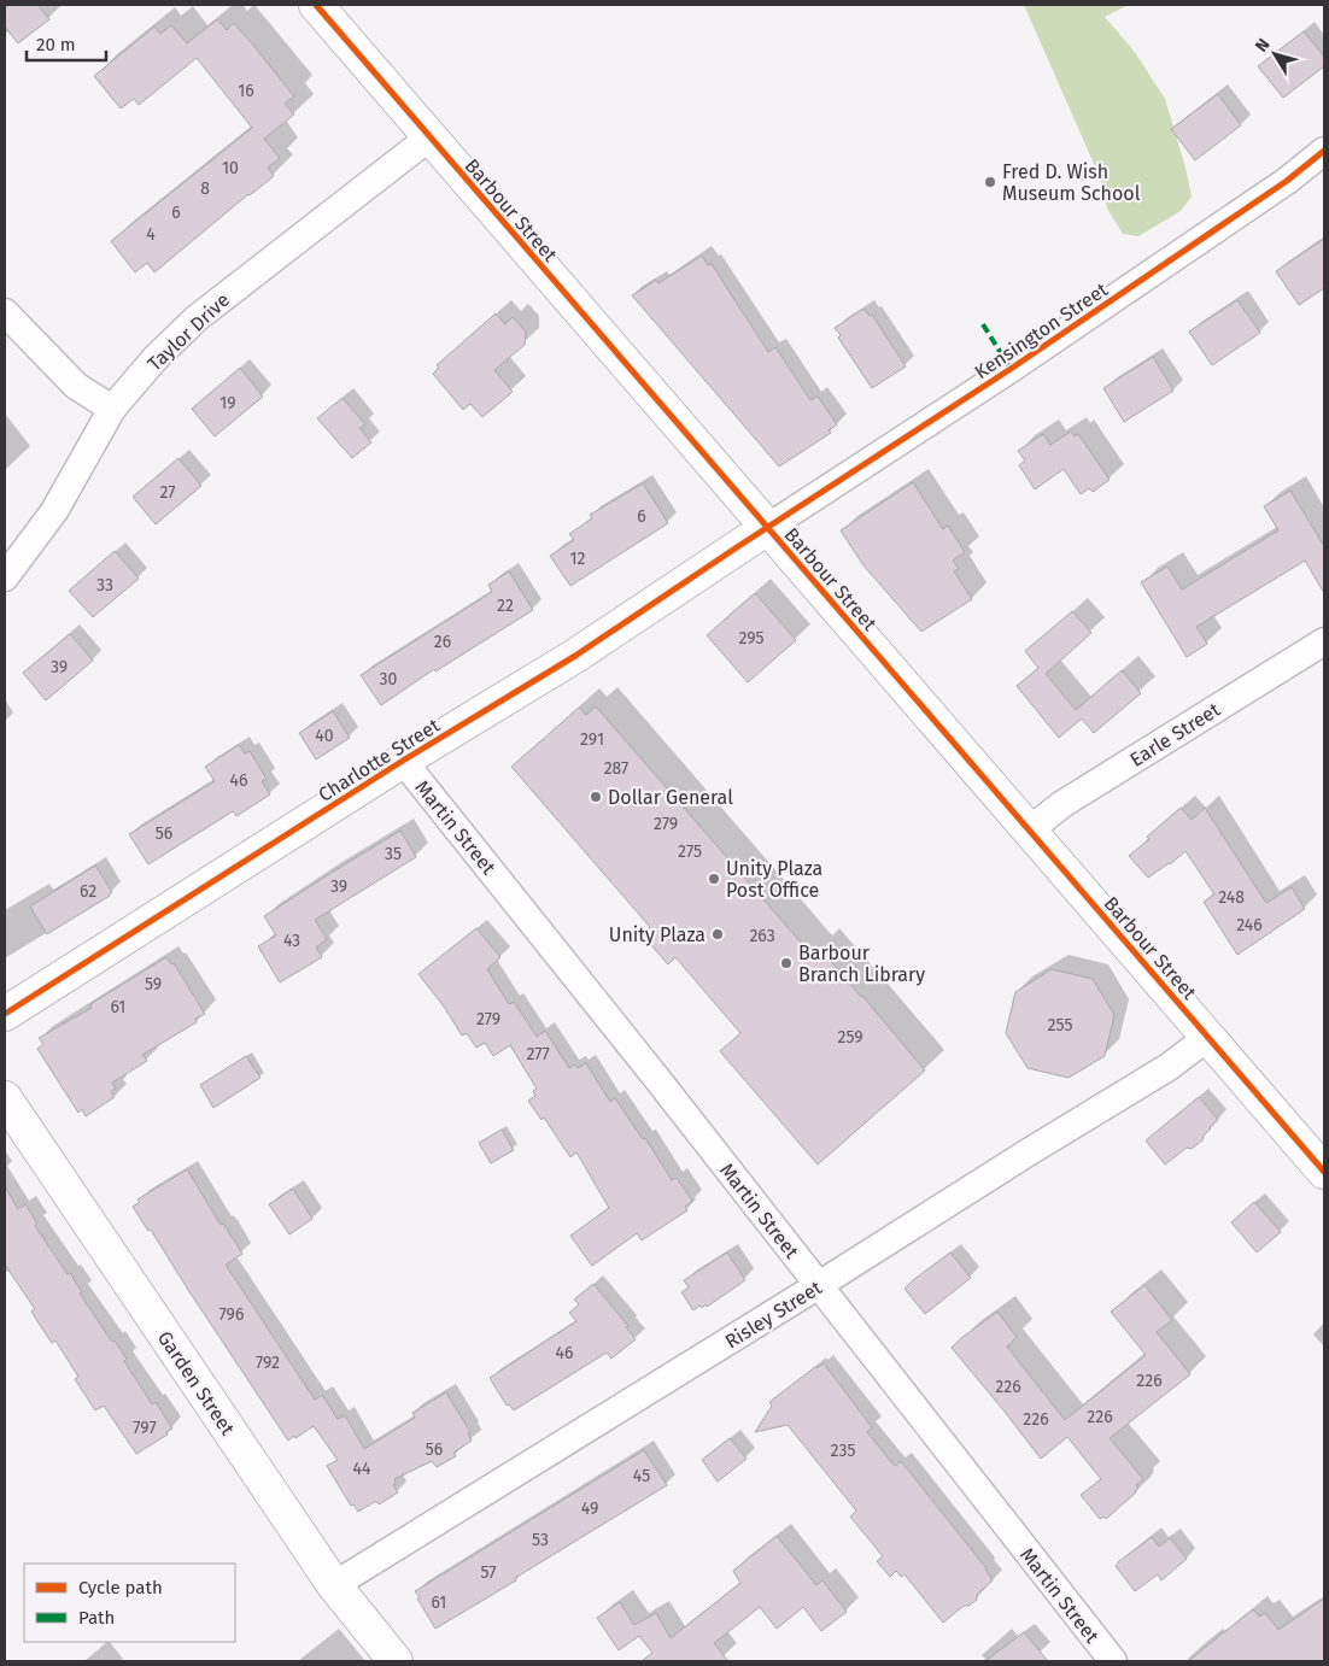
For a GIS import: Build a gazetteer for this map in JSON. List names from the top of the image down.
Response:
{
  "streets": {
    "street": [
      "Barbour Street",
      "Kensington Street",
      "Taylor Drive",
      "Earle Street",
      "Charlotte Street",
      "Martin Street",
      "Risley Street",
      "Garden Street"
    ]
  },
  "crossings": [
    ["Barbour Street", "Kensington Street"],
    ["Barbour Street", "Taylor Drive"],
    ["Barbour Street", "Earle Street"],
    ["Barbour Street", "Charlotte Street"],
    ["Barbour Street", "Risley Street"],
    ["Kensington Street", "Charlotte Street"],
    ["Charlotte Street", "Martin Street"],
    ["Martin Street", "Risley Street"],
    ["Risley Street", "Garden Street"]
  ],
  "places": [
    "Fred D. Wish Museum School",
    "Dollar General",
    "Unity Plaza Post Office",
    "Unity Plaza",
    "Barbour Branch Library"
  ],
  "house_numbers": [
    "16",
    "10",
    "8",
    "6",
    "4",
    "19",
    "27",
    "6",
    "12",
    "33",
    "22",
    "295",
    "26",
    "39",
    "30",
    "40",
    "291",
    "287",
    "46",
    "279",
    "56",
    "275",
    "35",
    "39",
    "62",
    "248",
    "246",
    "263",
    "43",
    "59",
    "61",
    "279",
    "255",
    "259",
    "277",
    "796",
    "46",
    "792",
    "226",
    "226",
    "226",
    "226",
    "797",
    "56",
    "235",
    "44",
    "45",
    "49",
    "53",
    "57",
    "61"
  ],
  "legend": ["Cycle path", "Path"],
  "scale_bar": "20 m",
  "north": "top left"
}
